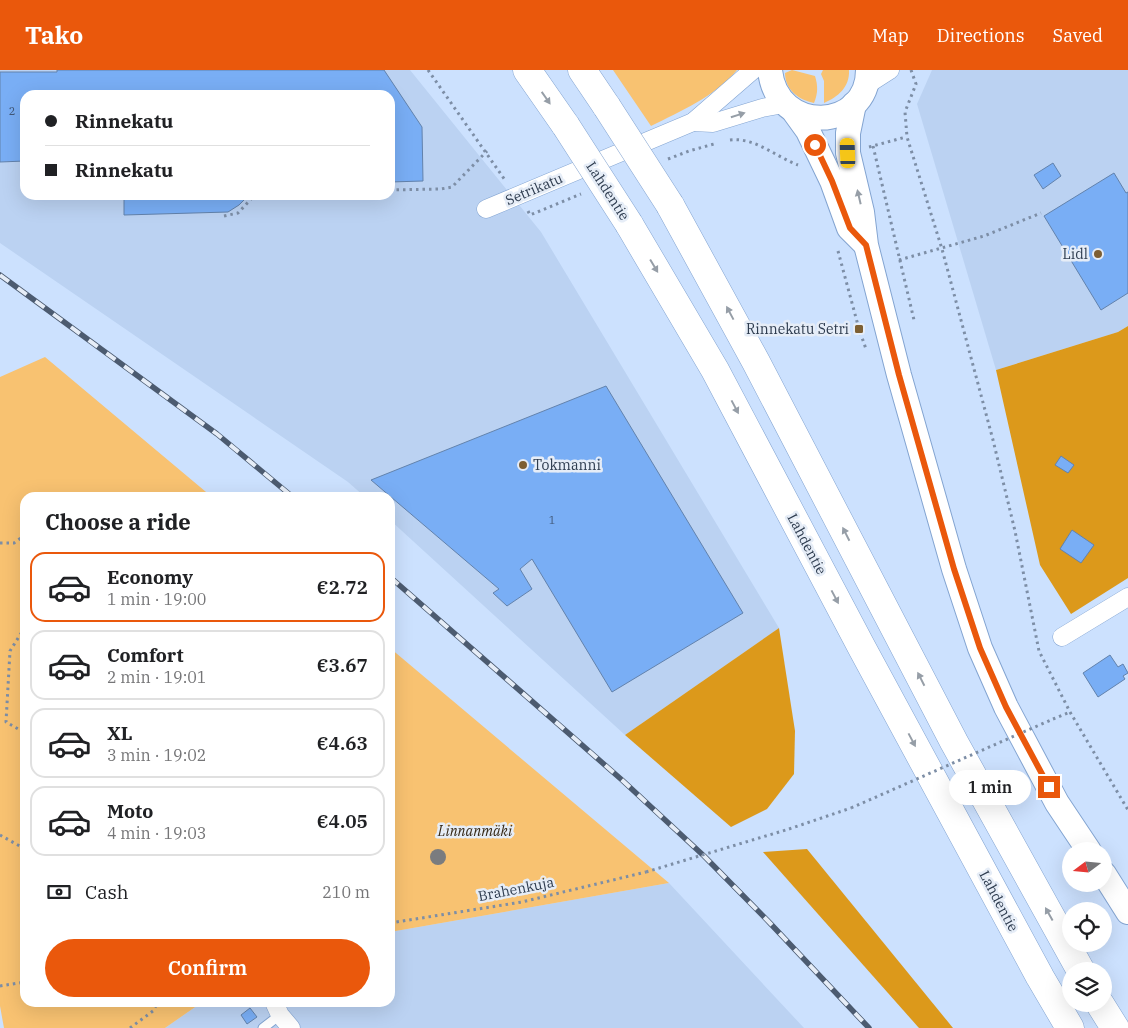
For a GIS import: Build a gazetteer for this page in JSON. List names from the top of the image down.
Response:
{
  "streets": {
    "highway": ["Lahdentie"],
    "street": ["Setrikatu"],
    "path": ["Brahenkuja"]
  },
  "parks": ["Linnanmäki"],
  "places": {
    "other": ["Lidl", "Tokmanni"],
    "transit": ["Rinnekatu Setri"]
  },
  "house_numbers": ["2", "1"],
  "north": "left",
  "page": {
    "header": "Tako",
    "nav": ["Map", "Directions", "Saved"],
    "banner": ["Rinnekatu", "Rinnekatu"],
    "heading": "Choose a ride",
    "list": [
      {
        "name": "Economy",
        "note": "1 min · 19:00",
        "value": "€2.72"
      },
      {
        "name": "Comfort",
        "note": "2 min · 19:01",
        "value": "€3.67"
      },
      {
        "name": "XL",
        "note": "3 min · 19:02",
        "value": "€4.63"
      },
      {
        "name": "Moto",
        "note": "4 min · 19:03",
        "value": "€4.05"
      }
    ],
    "bubble": "1 min",
    "pay": ["Cash", "210 m"],
    "buttons": "Confirm"
  }
}
